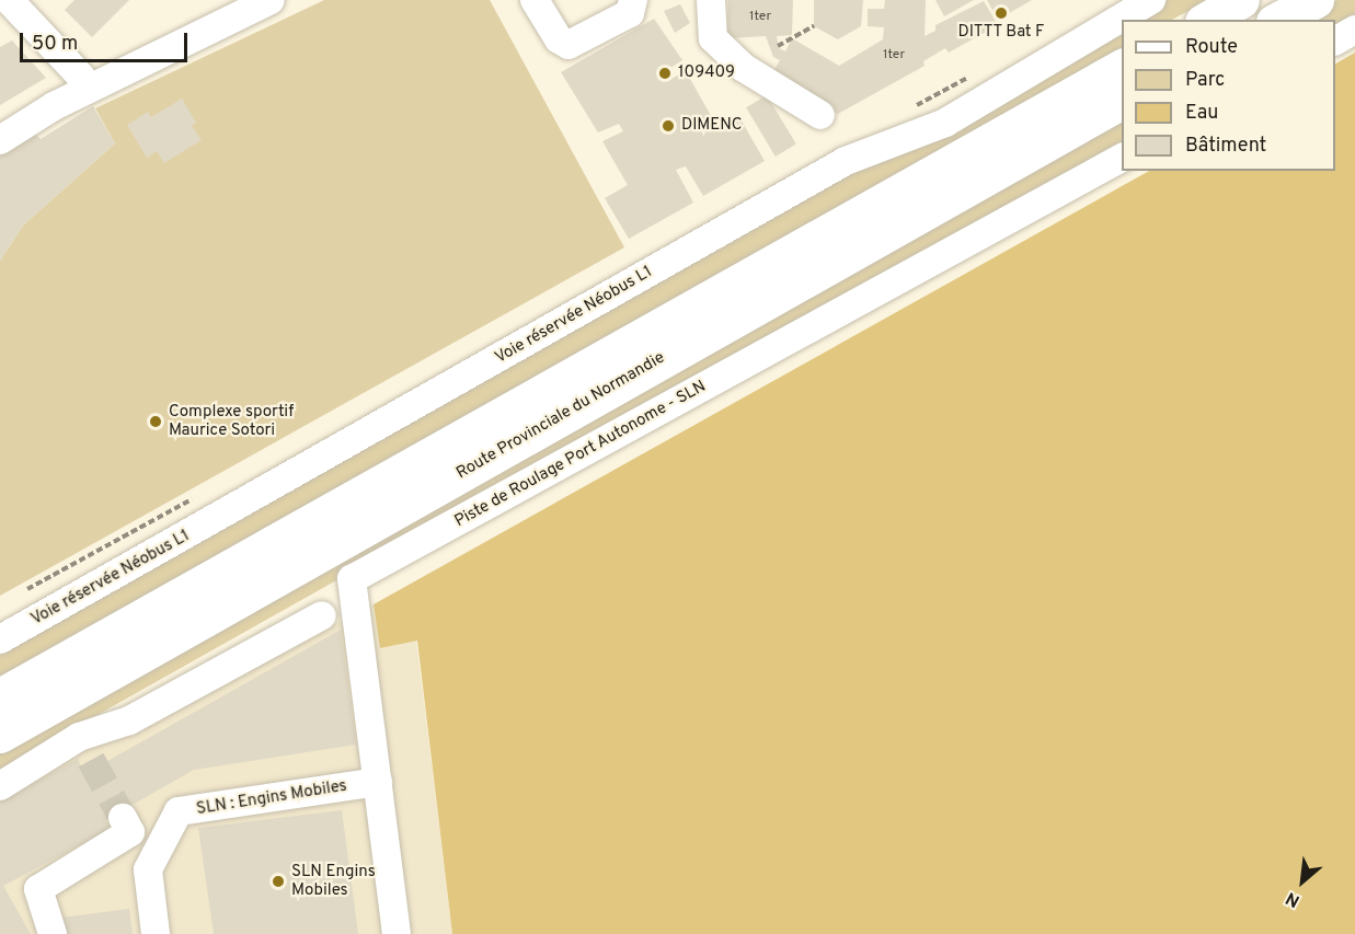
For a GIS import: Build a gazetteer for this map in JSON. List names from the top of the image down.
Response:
{
  "streets": {
    "main road": ["Route Provinciale du Normandie"],
    "street": ["Voie réservée Néobus L1", "Piste de Roulage Port Autonome - SLN", "SLN : Engins Mobiles"]
  },
  "crossings": [
    ["Piste de Roulage Port Autonome - SLN", "SLN : Engins Mobiles"]
  ],
  "places": [
    "DITTT Bat F",
    "109409",
    "DIMENC",
    "Complexe sportif Maurice Sotori",
    "SLN Engins Mobiles"
  ],
  "house_numbers": ["1ter", "1ter"],
  "legend": [
    "Route",
    "Parc",
    "Eau",
    "Bâtiment"
  ],
  "scale_bar": "50 m",
  "north": "bottom left"
}
